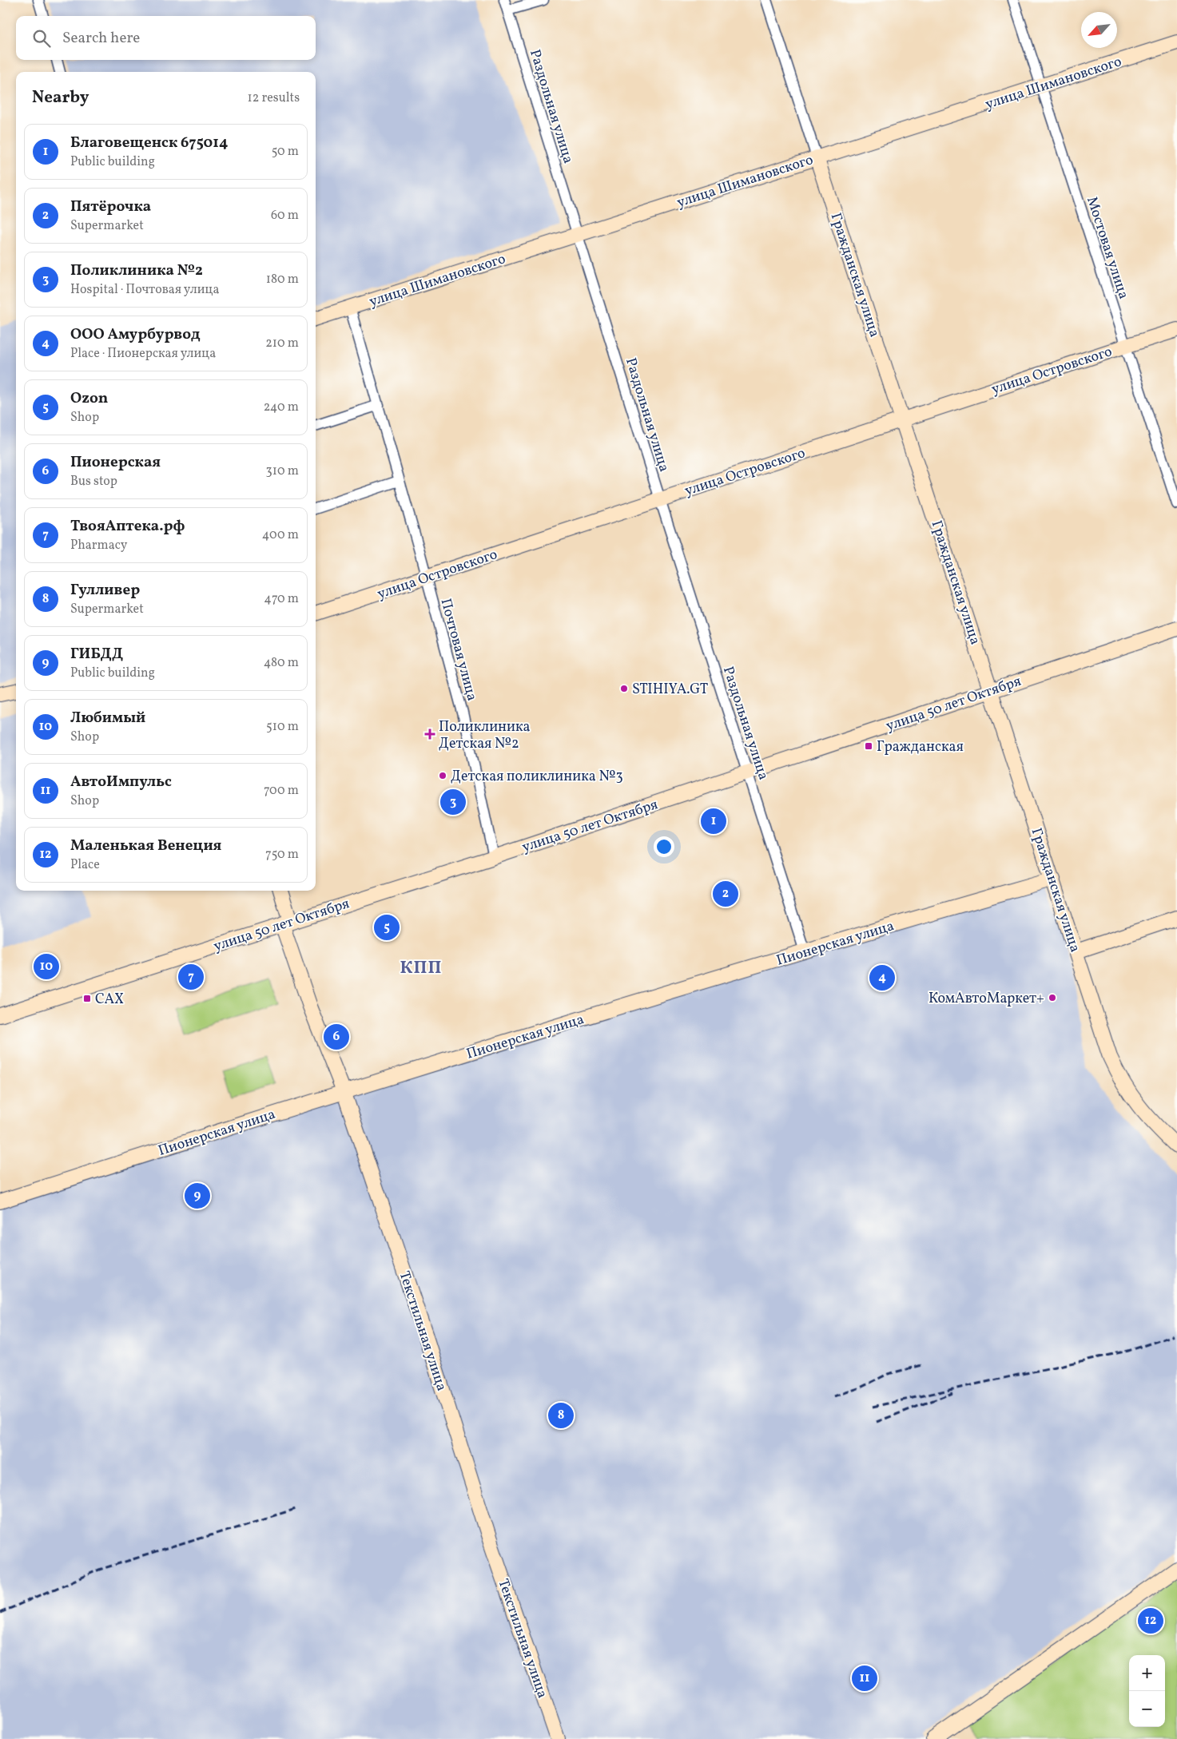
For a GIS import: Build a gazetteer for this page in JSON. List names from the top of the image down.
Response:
{
  "streets": {
    "street": [
      "улица Шимановского",
      "Раздольная улица",
      "Мостовая улица",
      "Гражданская улица",
      "улица Островского",
      "Почтовая улица",
      "улица 50 лет Октября",
      "Пионерская улица",
      "Текстильная улица"
    ]
  },
  "crossings": [
    ["улица Шимановского", "Раздольная улица"],
    ["улица Шимановского", "Мостовая улица"],
    ["улица Шимановского", "Гражданская улица"],
    ["улица Шимановского", "Почтовая улица"],
    ["Раздольная улица", "улица Островского"],
    ["Раздольная улица", "улица 50 лет Октября"],
    ["Раздольная улица", "Пионерская улица"],
    ["Мостовая улица", "улица Островского"],
    ["Гражданская улица", "улица Островского"],
    ["Гражданская улица", "улица 50 лет Октября"],
    ["Гражданская улица", "Пионерская улица"],
    ["улица Островского", "Почтовая улица"],
    ["Почтовая улица", "улица 50 лет Октября"],
    ["улица 50 лет Октября", "Текстильная улица"],
    ["Пионерская улица", "Текстильная улица"]
  ],
  "districts": ["КПП"],
  "places": {
    "other": ["STIHIYA.GT", "Детская поликлиника №3", "КомАвтоМаркет+"],
    "health": ["Поликлиника Детская №2"],
    "transit": ["Гражданская", "САХ"]
  },
  "north": "bottom left",
  "page": {
    "search": "Search here",
    "heading": ["Nearby", "12 results"],
    "list": [
      {
        "mark": "1",
        "name": "Благовещенск 675014",
        "note": "Public building",
        "value": "50 m"
      },
      {
        "mark": "2",
        "name": "Пятёрочка",
        "note": "Supermarket",
        "value": "60 m"
      },
      {
        "mark": "3",
        "name": "Поликлиника №2",
        "note": "Hospital · Почтовая улица",
        "value": "180 m"
      },
      {
        "mark": "4",
        "name": "ООО Амурбурвод",
        "note": "Place · Пионерская улица",
        "value": "210 m"
      },
      {
        "mark": "5",
        "name": "Ozon",
        "note": "Shop",
        "value": "240 m"
      },
      {
        "mark": "6",
        "name": "Пионерская",
        "note": "Bus stop",
        "value": "310 m"
      },
      {
        "mark": "7",
        "name": "ТвояАптека.рф",
        "note": "Pharmacy",
        "value": "400 m"
      },
      {
        "mark": "8",
        "name": "Гулливер",
        "note": "Supermarket",
        "value": "470 m"
      },
      {
        "mark": "9",
        "name": "ГИБДД",
        "note": "Public building",
        "value": "480 m"
      },
      {
        "mark": "10",
        "name": "Любимый",
        "note": "Shop",
        "value": "510 m"
      },
      {
        "mark": "11",
        "name": "АвтоИмпульс",
        "note": "Shop",
        "value": "700 m"
      },
      {
        "mark": "12",
        "name": "Маленькая Венеция",
        "note": "Place",
        "value": "750 m"
      }
    ],
    "pins": [
      "3",
      "1",
      "2",
      "5",
      "10",
      "7",
      "4",
      "6",
      "9",
      "8",
      "12",
      "11"
    ],
    "map_buttons": ["+", "−"]
  }
}
